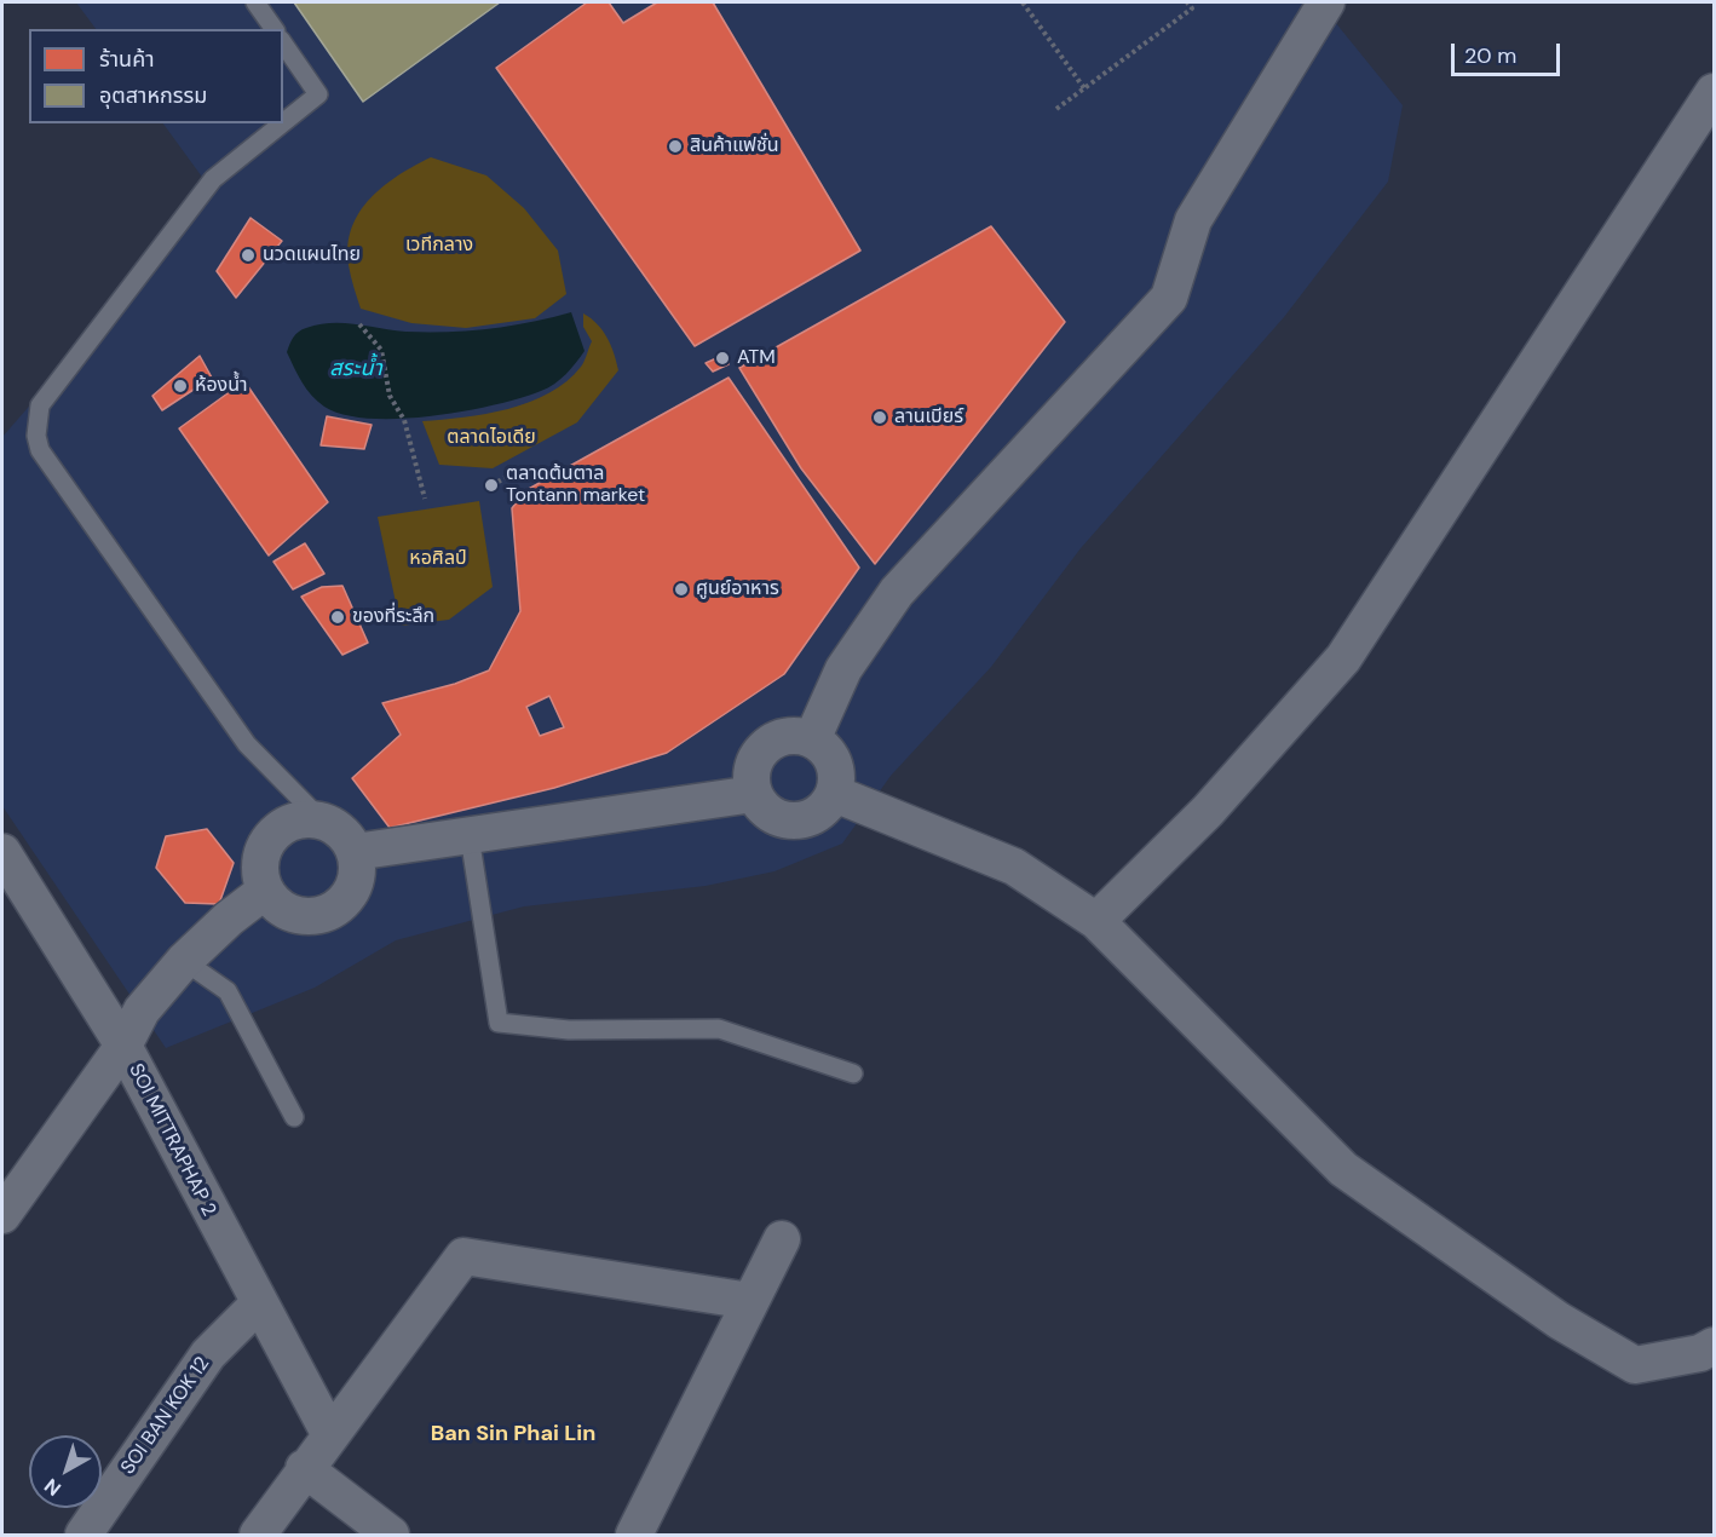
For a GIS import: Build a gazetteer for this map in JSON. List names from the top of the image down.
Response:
{
  "streets": {
    "street": ["SOI MITTRAPHAP 2", "SOI BAN KOK 12"]
  },
  "crossings": [
    ["SOI MITTRAPHAP 2", "SOI BAN KOK 12"]
  ],
  "districts": ["Ban Sin Phai Lin"],
  "water": ["สระน้ำ"],
  "parks": ["เวทีกลาง", "ตลาดไอเดีย", "หอศิลป์"],
  "places": [
    "สินค้าแฟชั่น",
    "นวดแผนไทย",
    "ATM",
    "ห้องน้ำ",
    "ลานเบียร์",
    "ตลาดต้นตาล Tontann market",
    "ศูนย์อาหาร",
    "ของที่ระลึก"
  ],
  "legend": ["ร้านค้า", "อุตสาหกรรม"],
  "scale_bar": "20 m",
  "north": "bottom left"
}
